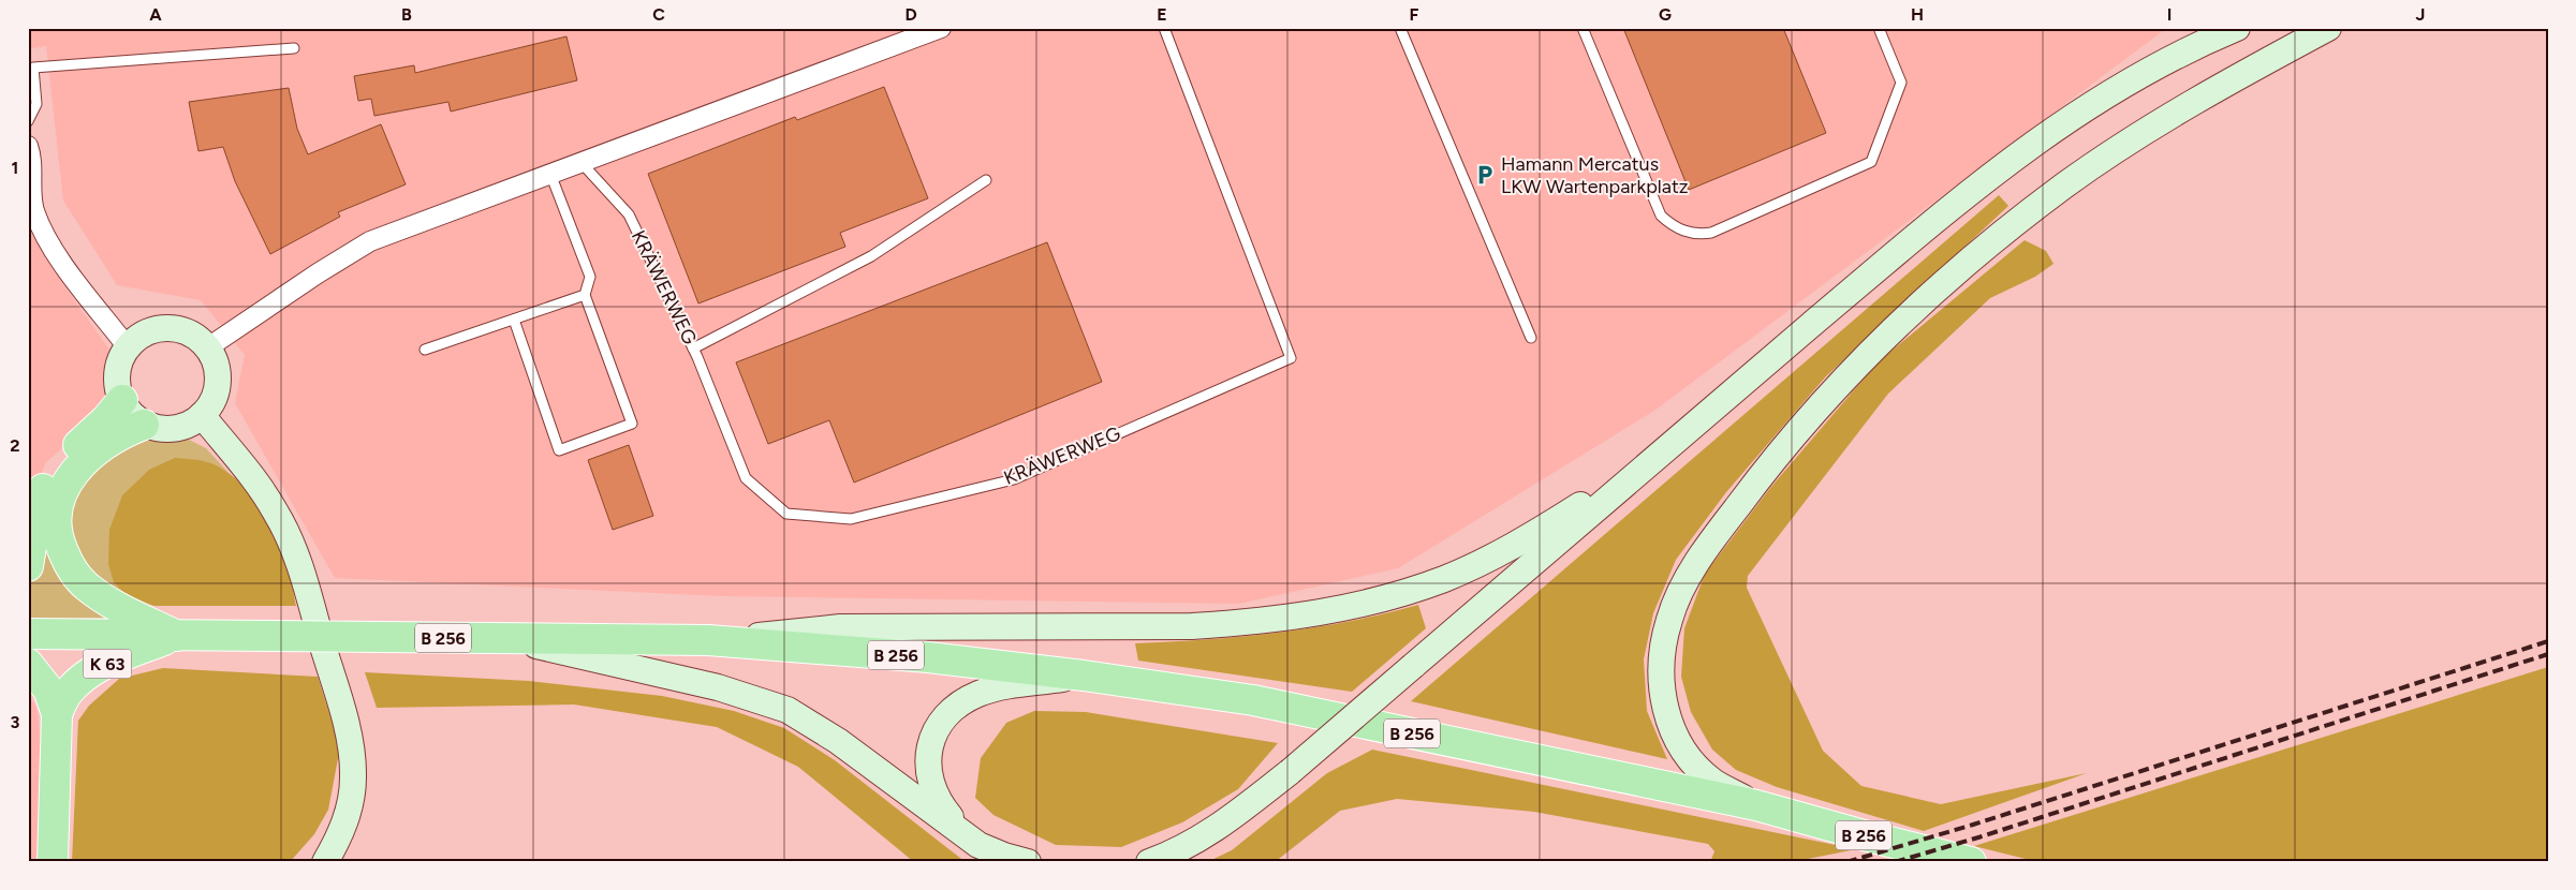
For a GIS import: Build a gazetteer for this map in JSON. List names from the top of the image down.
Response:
{
  "streets": {
    "main road": ["B 256", "K 63"],
    "lane": ["KRÄWERWEG"]
  },
  "crossings": [
    ["B 256", "K 63"]
  ],
  "places": {
    "parking": ["Hamann Mercatus LKW Wartenparkplatz"]
  },
  "grid": {
    "columns": [
      "A",
      "B",
      "C",
      "D",
      "E",
      "F",
      "G",
      "H",
      "I",
      "J"
    ],
    "rows": ["1", "2", "3"]
  }
}
